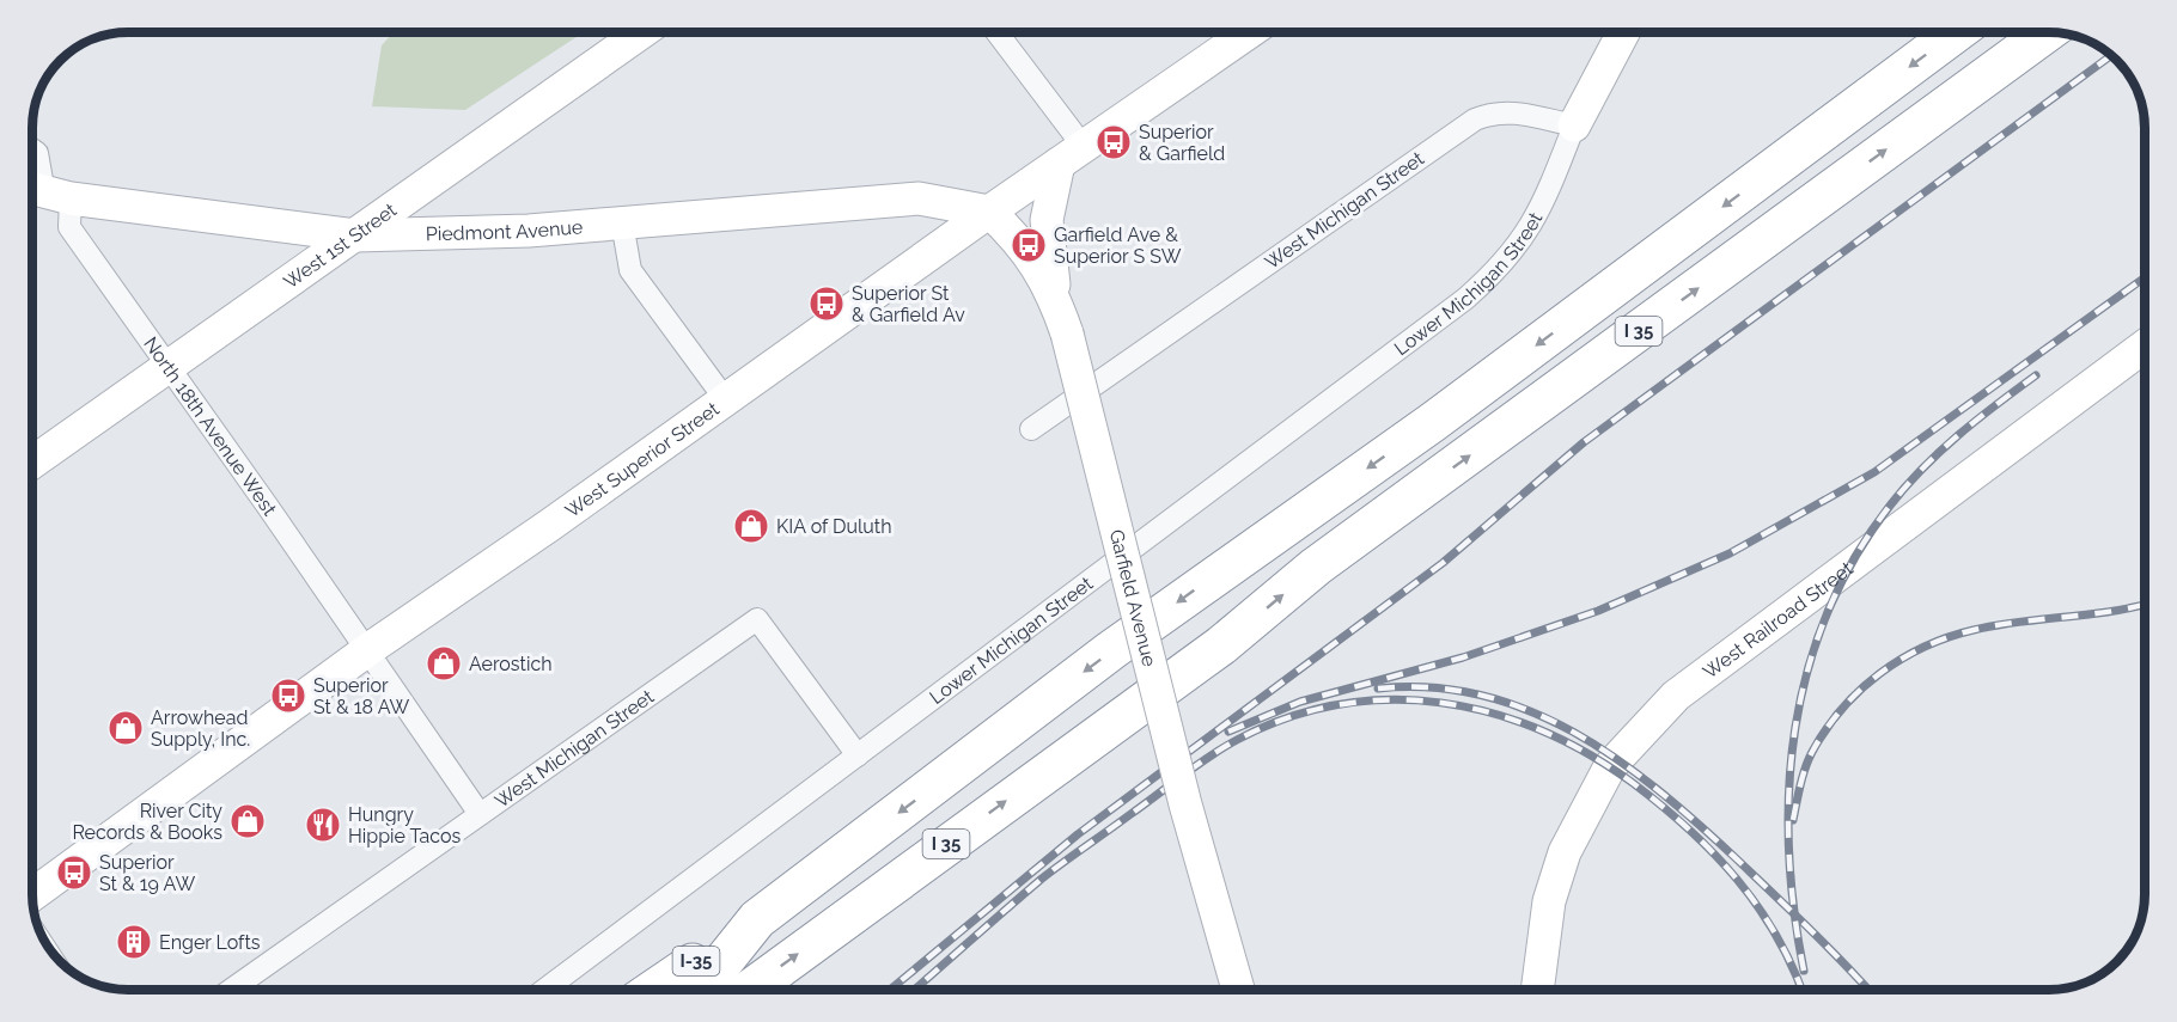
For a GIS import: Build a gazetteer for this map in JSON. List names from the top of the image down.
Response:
{
  "streets": {
    "highway": ["I 35", "I-35"],
    "street": [
      "West Michigan Street",
      "Piedmont Avenue",
      "West 1st Street",
      "Lower Michigan Street",
      "North 18th Avenue West",
      "West Superior Street",
      "Garfield Avenue",
      "West Railroad Street"
    ]
  },
  "crossings": [
    ["West Michigan Street", "Lower Michigan Street"],
    ["West Michigan Street", "North 18th Avenue West"],
    ["Piedmont Avenue", "West 1st Street"],
    ["Piedmont Avenue", "North 18th Avenue West"],
    ["Piedmont Avenue", "West Superior Street"],
    ["Piedmont Avenue", "Garfield Avenue"],
    ["West 1st Street", "North 18th Avenue West"],
    ["I 35", "I-35"],
    ["North 18th Avenue West", "West Superior Street"],
    ["West Superior Street", "Garfield Avenue"]
  ],
  "places": {
    "bus stop": [
      "Superior & Garfield",
      "Garfield Ave & Superior S SW",
      "Superior St & Garfield Av",
      "Superior St & 18 AW",
      "Superior St & 19 AW"
    ],
    "shop": [
      "KIA of Duluth",
      "Aerostich",
      "Arrowhead Supply, Inc.",
      "River City Records & Books"
    ],
    "restaurant": ["Hungry Hippie Tacos"],
    "building": ["Enger Lofts"]
  }
}
